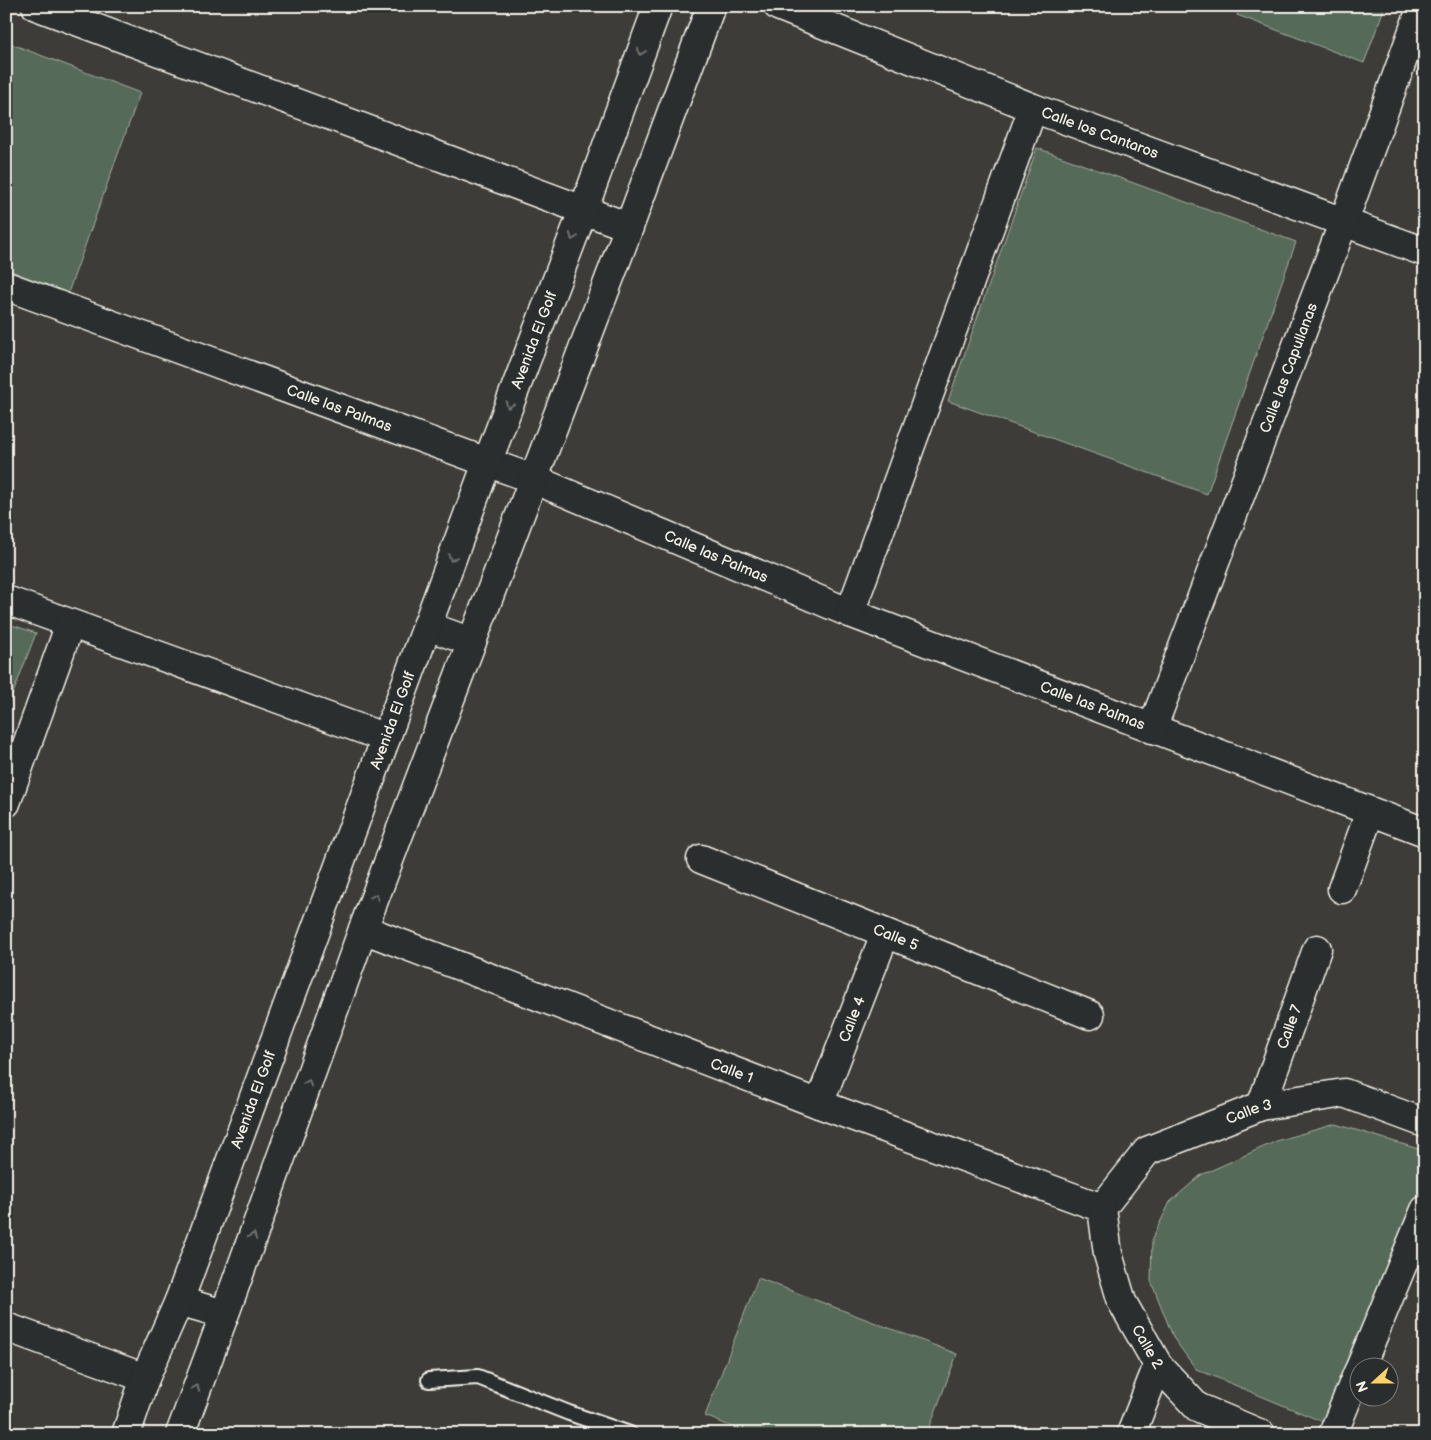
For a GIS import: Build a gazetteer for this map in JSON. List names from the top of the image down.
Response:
{
  "streets": {
    "street": [
      "Calle los Cantaros",
      "Avenida El Golf",
      "Calle las Capullanas",
      "Calle las Palmas",
      "Calle 5",
      "Calle 4",
      "Calle 7",
      "Calle 1",
      "Calle 3",
      "Calle 2"
    ]
  },
  "crossings": [
    ["Calle los Cantaros", "Calle las Capullanas"],
    ["Avenida El Golf", "Calle las Palmas"],
    ["Calle las Capullanas", "Calle las Palmas"],
    ["Calle 5", "Calle 4"],
    ["Calle 4", "Calle 1"],
    ["Calle 7", "Calle 3"],
    ["Calle 1", "Calle 3"],
    ["Calle 1", "Calle 2"],
    ["Calle 3", "Calle 2"]
  ],
  "north": "left"
}
